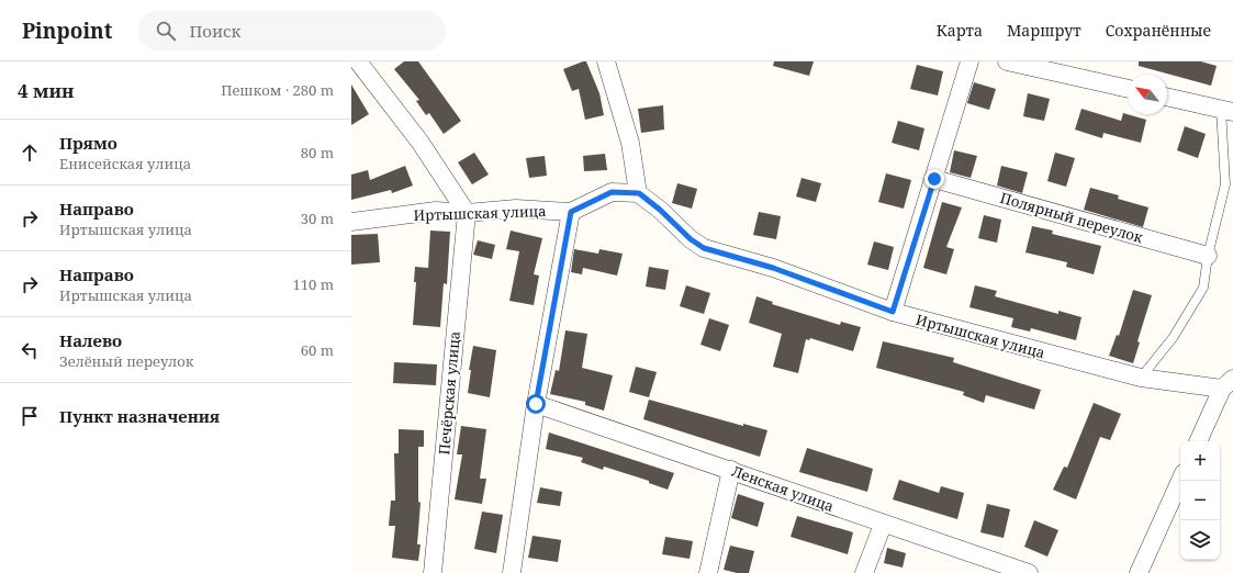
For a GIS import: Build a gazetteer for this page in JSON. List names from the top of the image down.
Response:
{
  "streets": {
    "street": [
      "Иртышская улица",
      "Полярный переулок",
      "Печёрская улица",
      "Ленская улица"
    ]
  },
  "crossings": [
    ["Иртышская улица", "Печёрская улица"]
  ],
  "north": "top left",
  "page": {
    "header": "Pinpoint",
    "search": "Поиск",
    "nav": ["Карта", "Маршрут", "Сохранённые"],
    "heading": ["4 мин", "Пешком · 280 m"],
    "list": [
      ["Прямо", "Енисейская улица", "80 m"],
      ["Направо", "Иртышская улица", "30 m"],
      ["Направо", "Иртышская улица", "110 m"],
      ["Налево", "Зелёный переулок", "60 m"],
      "Пункт назначения"
    ],
    "map_buttons": ["+", "−"]
  }
}
